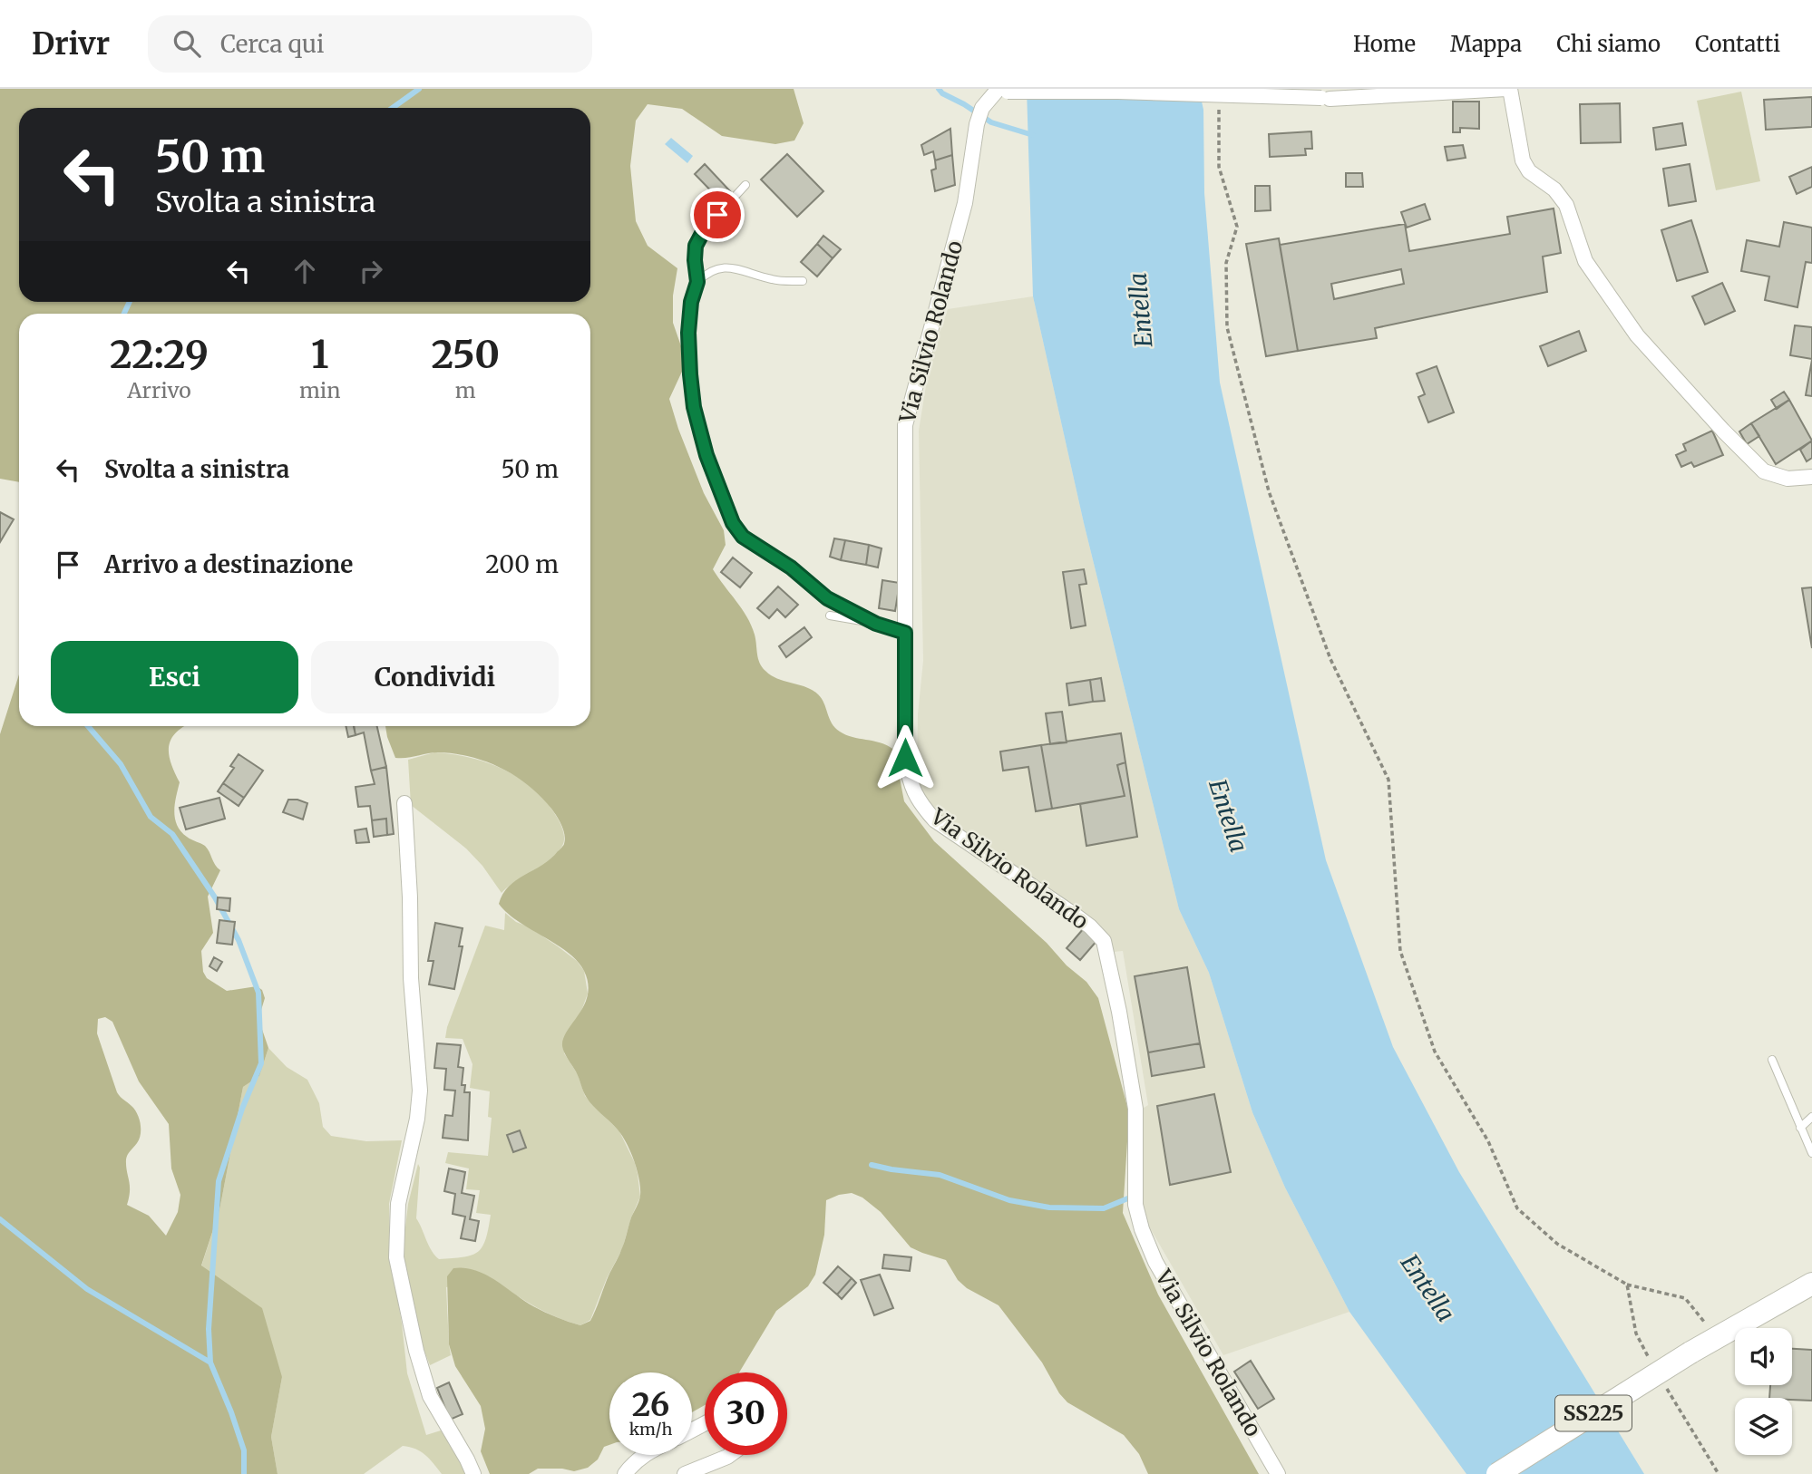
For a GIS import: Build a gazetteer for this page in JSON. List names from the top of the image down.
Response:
{
  "streets": {
    "main road": ["SS225"],
    "street": ["Via Silvio Rolando"]
  },
  "water": ["Entella"],
  "page": {
    "header": "Drivr",
    "search": "Cerca qui",
    "nav": [
      "Home",
      "Mappa",
      "Chi siamo",
      "Contatti"
    ],
    "turn": ["50 m", "Svolta a sinistra"],
    "eta": [
      "22:29",
      "Arrivo",
      "1",
      "min",
      "250",
      "m"
    ],
    "list": [
      {
        "name": "Svolta a sinistra",
        "value": "50 m"
      },
      {
        "name": "Arrivo a destinazione",
        "value": "200 m"
      }
    ],
    "buttons": ["Esci", "Condividi"],
    "speed": "26 km/h",
    "limit": "30"
  }
}
